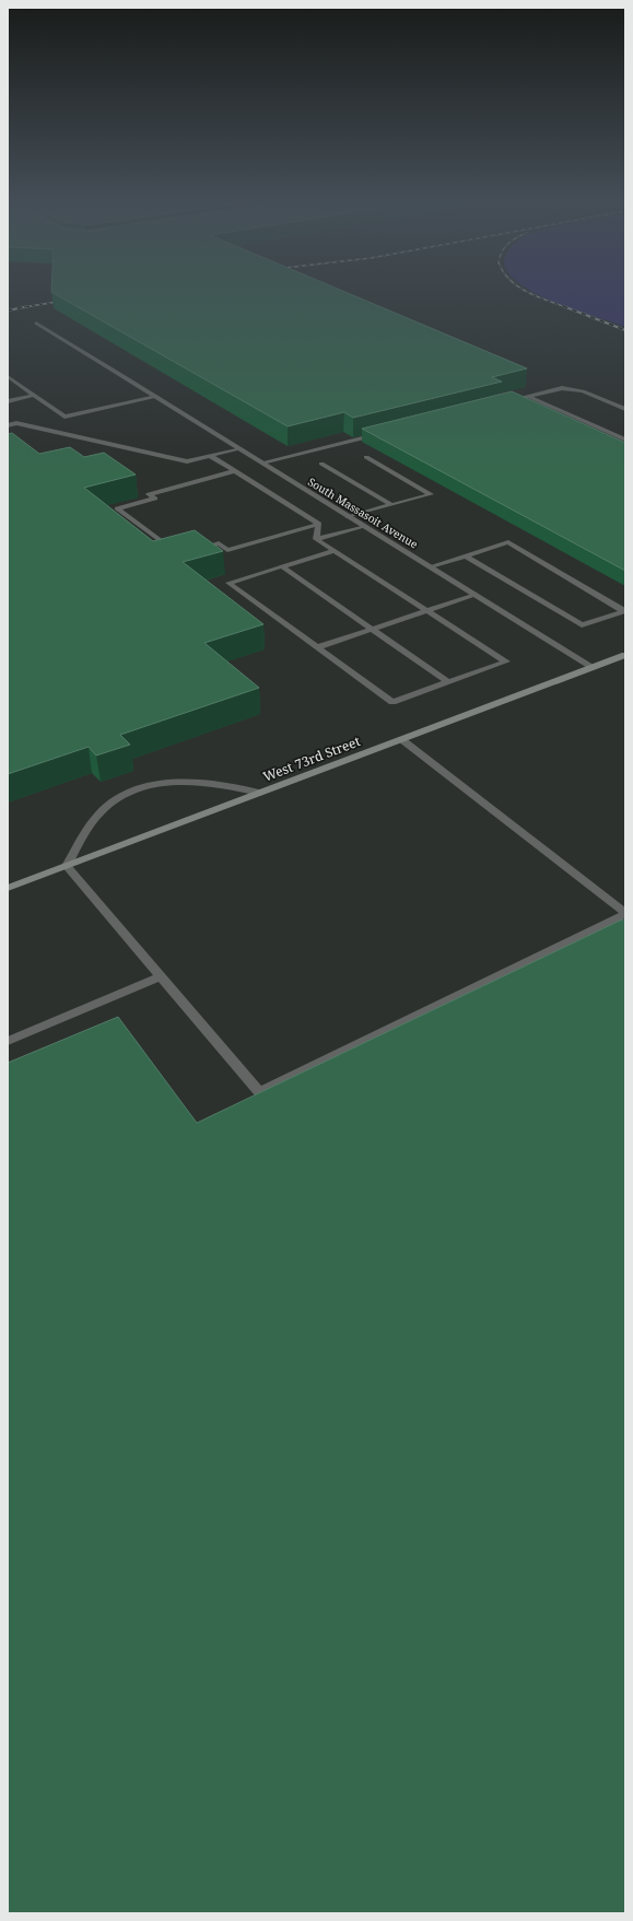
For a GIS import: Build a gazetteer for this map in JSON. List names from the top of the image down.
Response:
{
  "streets": {
    "street": ["South Massasoit Avenue", "West 73rd Street"]
  },
  "crossings": [
    ["South Massasoit Avenue", "West 73rd Street"]
  ]
}
